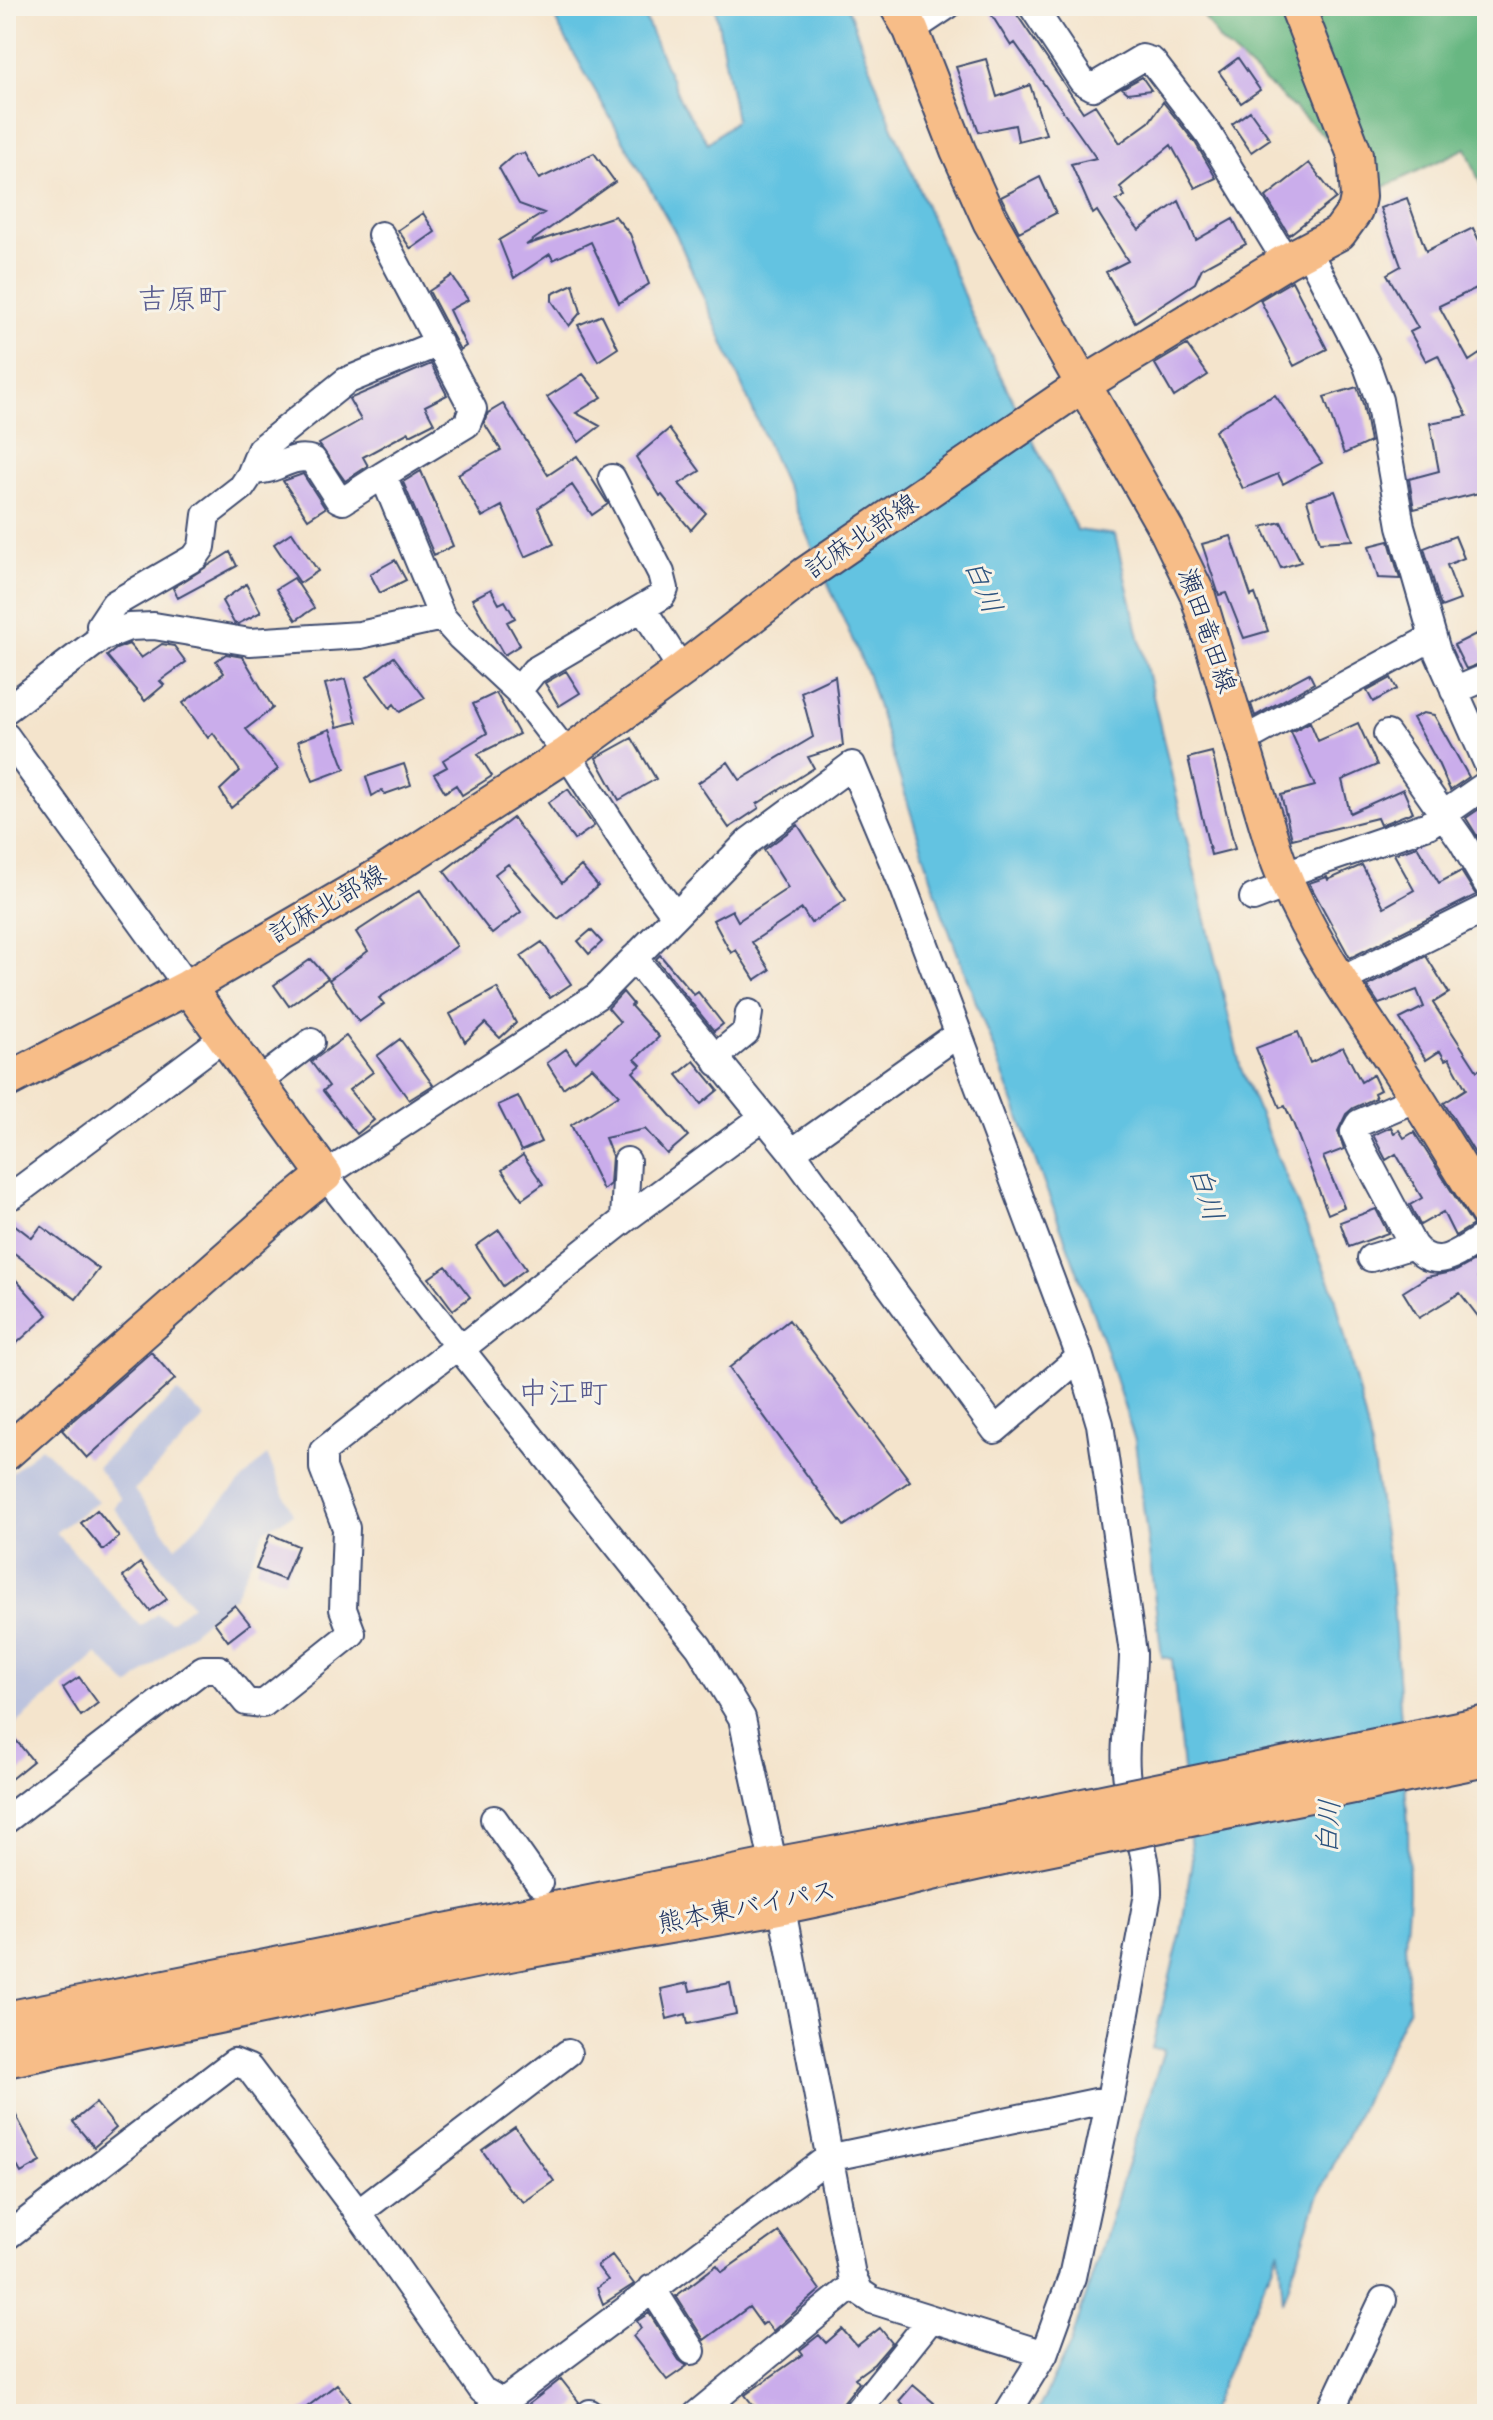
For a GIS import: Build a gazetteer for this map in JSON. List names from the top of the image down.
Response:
{
  "streets": {
    "highway": ["熊本東バイパス"],
    "main road": ["託麻北部線", "瀬田竜田線"]
  },
  "crossings": [
    ["託麻北部線", "瀬田竜田線"]
  ],
  "districts": ["吉原町", "中江町"],
  "water": ["白川"]
}
